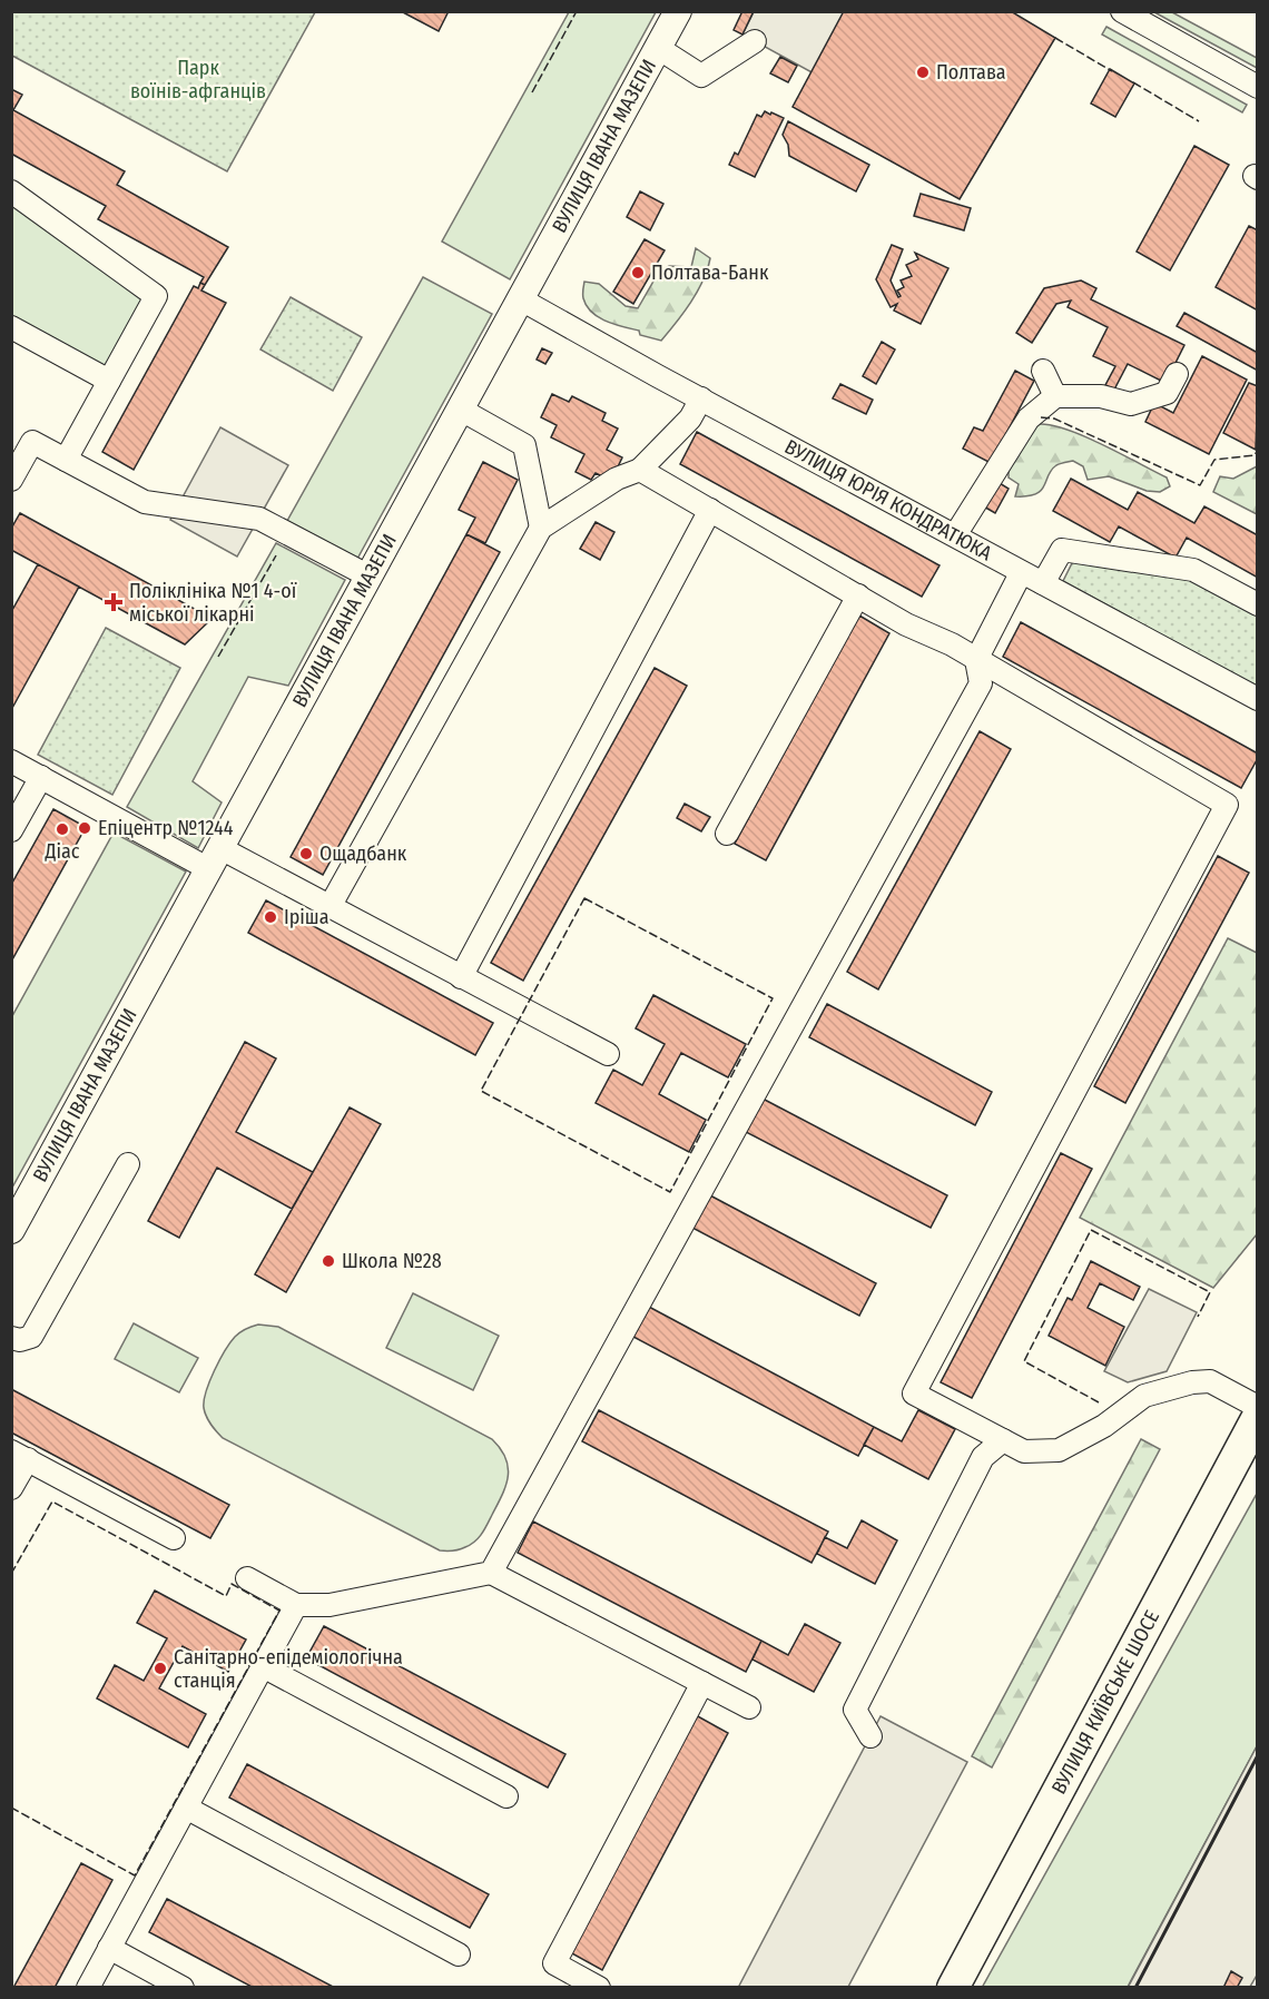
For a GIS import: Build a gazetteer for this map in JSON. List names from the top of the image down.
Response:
{
  "streets": {
    "highway": ["ВУЛИЦЯ КИЇВСЬКЕ ШОСЕ"],
    "main road": ["ВУЛИЦЯ ІВАНА МАЗЕПИ"],
    "street": ["ВУЛИЦЯ ЮРІЯ КОНДРАТЮКА"]
  },
  "crossings": [
    ["ВУЛИЦЯ ІВАНА МАЗЕПИ", "ВУЛИЦЯ ЮРІЯ КОНДРАТЮКА"]
  ],
  "parks": ["Парк воїнів-афганців"],
  "places": {
    "other": [
      "Полтава",
      "Полтава-Банк",
      "Епіцентр №1244",
      "Діас",
      "Ощадбанк",
      "Іріша",
      "Школа №28",
      "Санітарно-епідеміологічна станція"
    ],
    "health": ["Поліклініка №1 4-ої міської лікарні"]
  }
}
